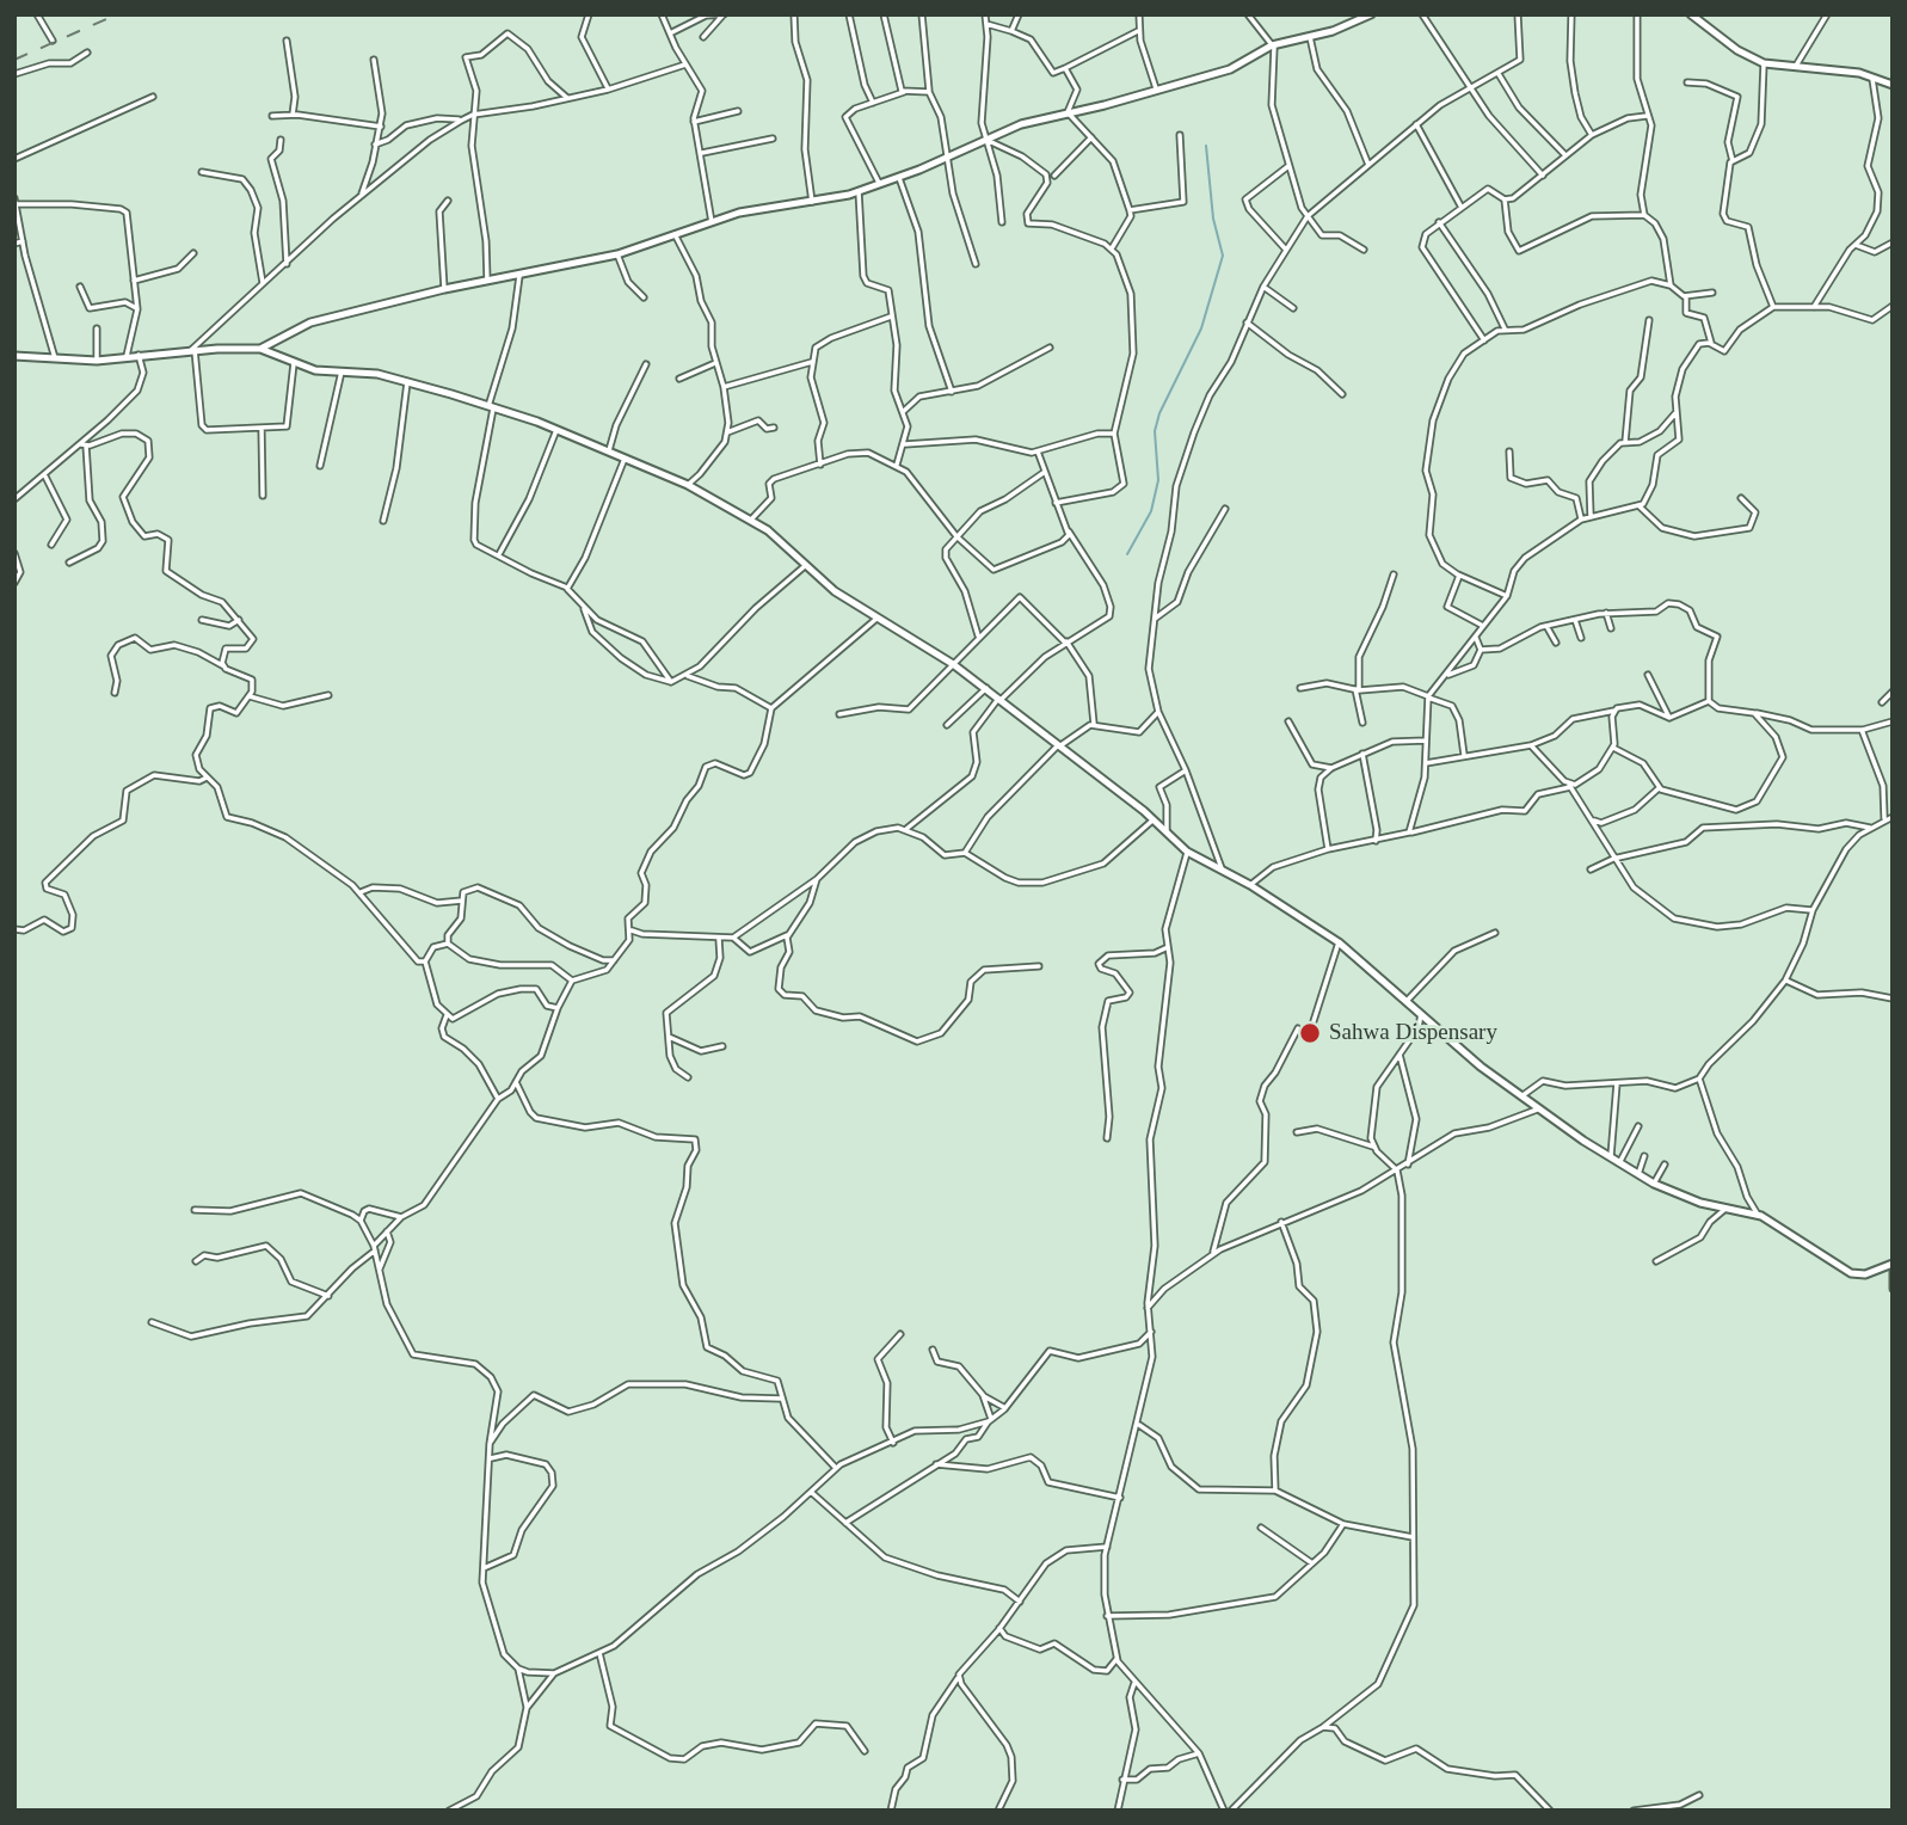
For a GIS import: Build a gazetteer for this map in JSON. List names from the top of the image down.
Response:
{
  "places": ["Sahwa Dispensary"]
}
